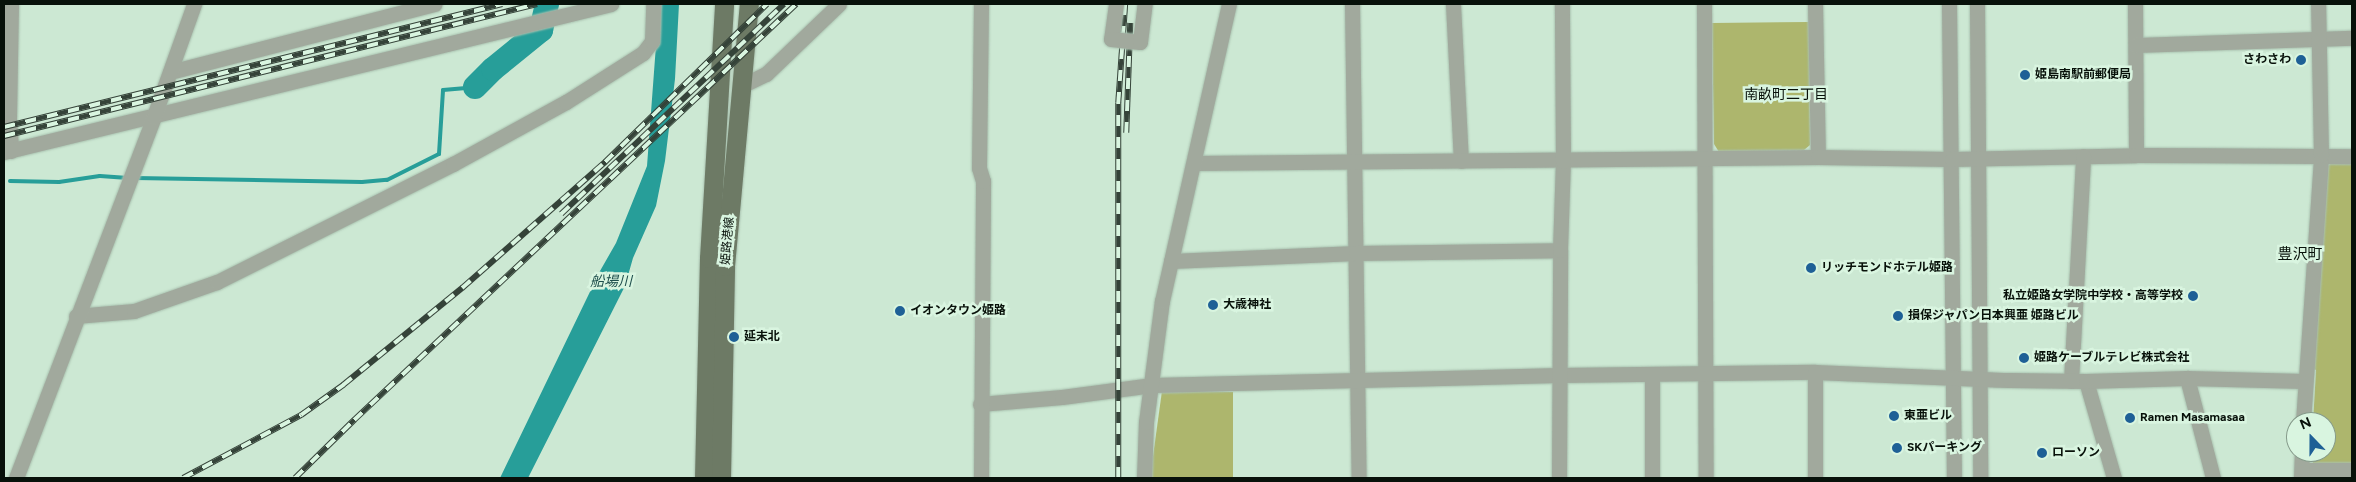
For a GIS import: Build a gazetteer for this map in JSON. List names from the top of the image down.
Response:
{
  "streets": {
    "main road": ["姫路港線"]
  },
  "districts": ["南畝町二丁目", "豊沢町"],
  "water": ["船場川"],
  "places": [
    "さわさわ",
    "姫島南駅前郵便局",
    "リッチモンドホテル姫路",
    "私立姫路女学院中学校・高等学校",
    "大歳神社",
    "イオンタウン姫路",
    "損保ジャパン日本興亜 姫路ビル",
    "延末北",
    "姫路ケーブルテレビ株式会社",
    "東亜ビル",
    "Ramen Masamasaa",
    "SKパーキング",
    "ローソン"
  ],
  "north": "top"
}
